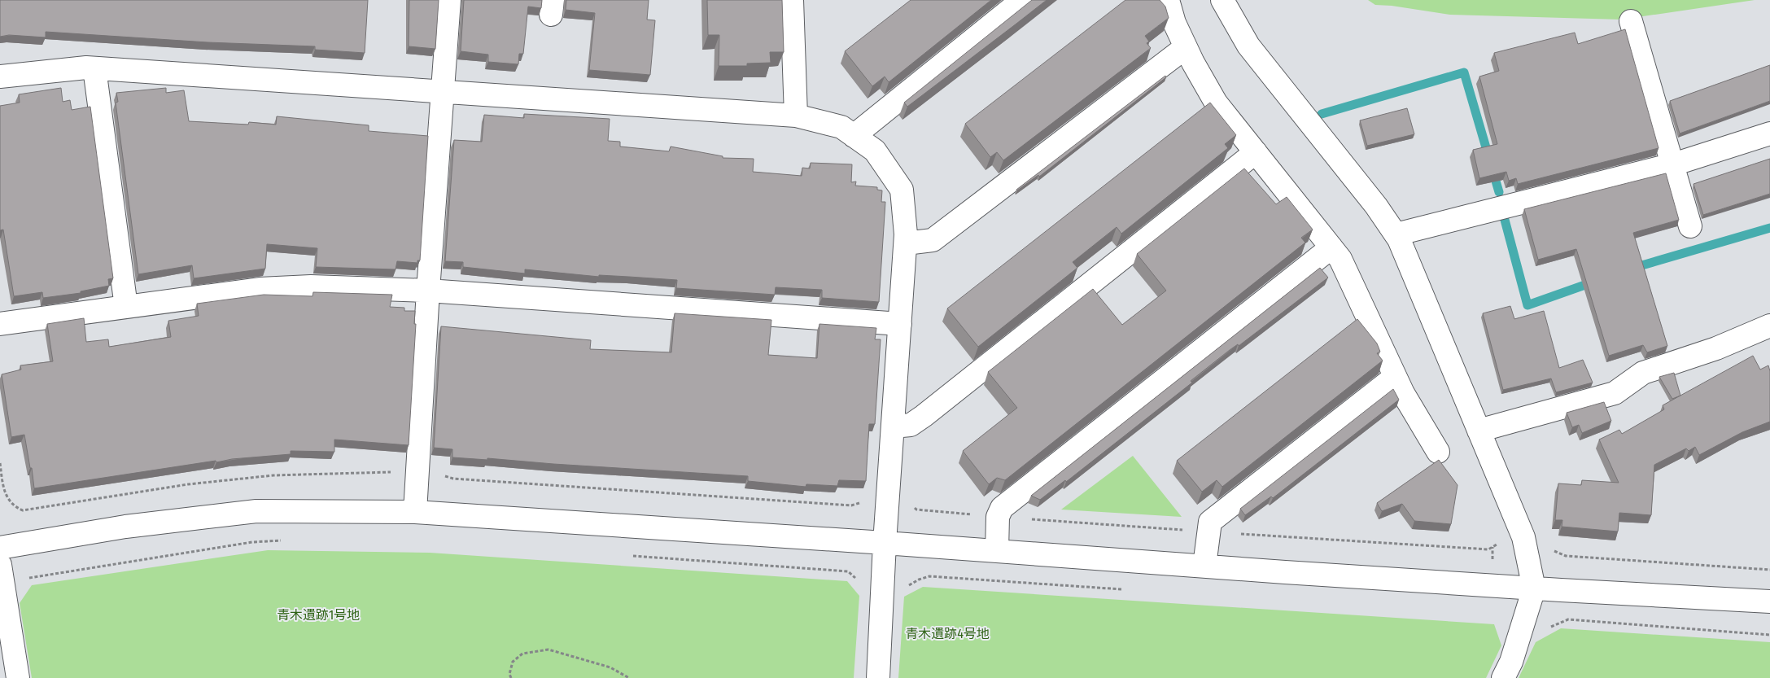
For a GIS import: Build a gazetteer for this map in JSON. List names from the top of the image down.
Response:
{
  "parks": ["青木遺跡1号地", "青木遺跡4号地"]
}
